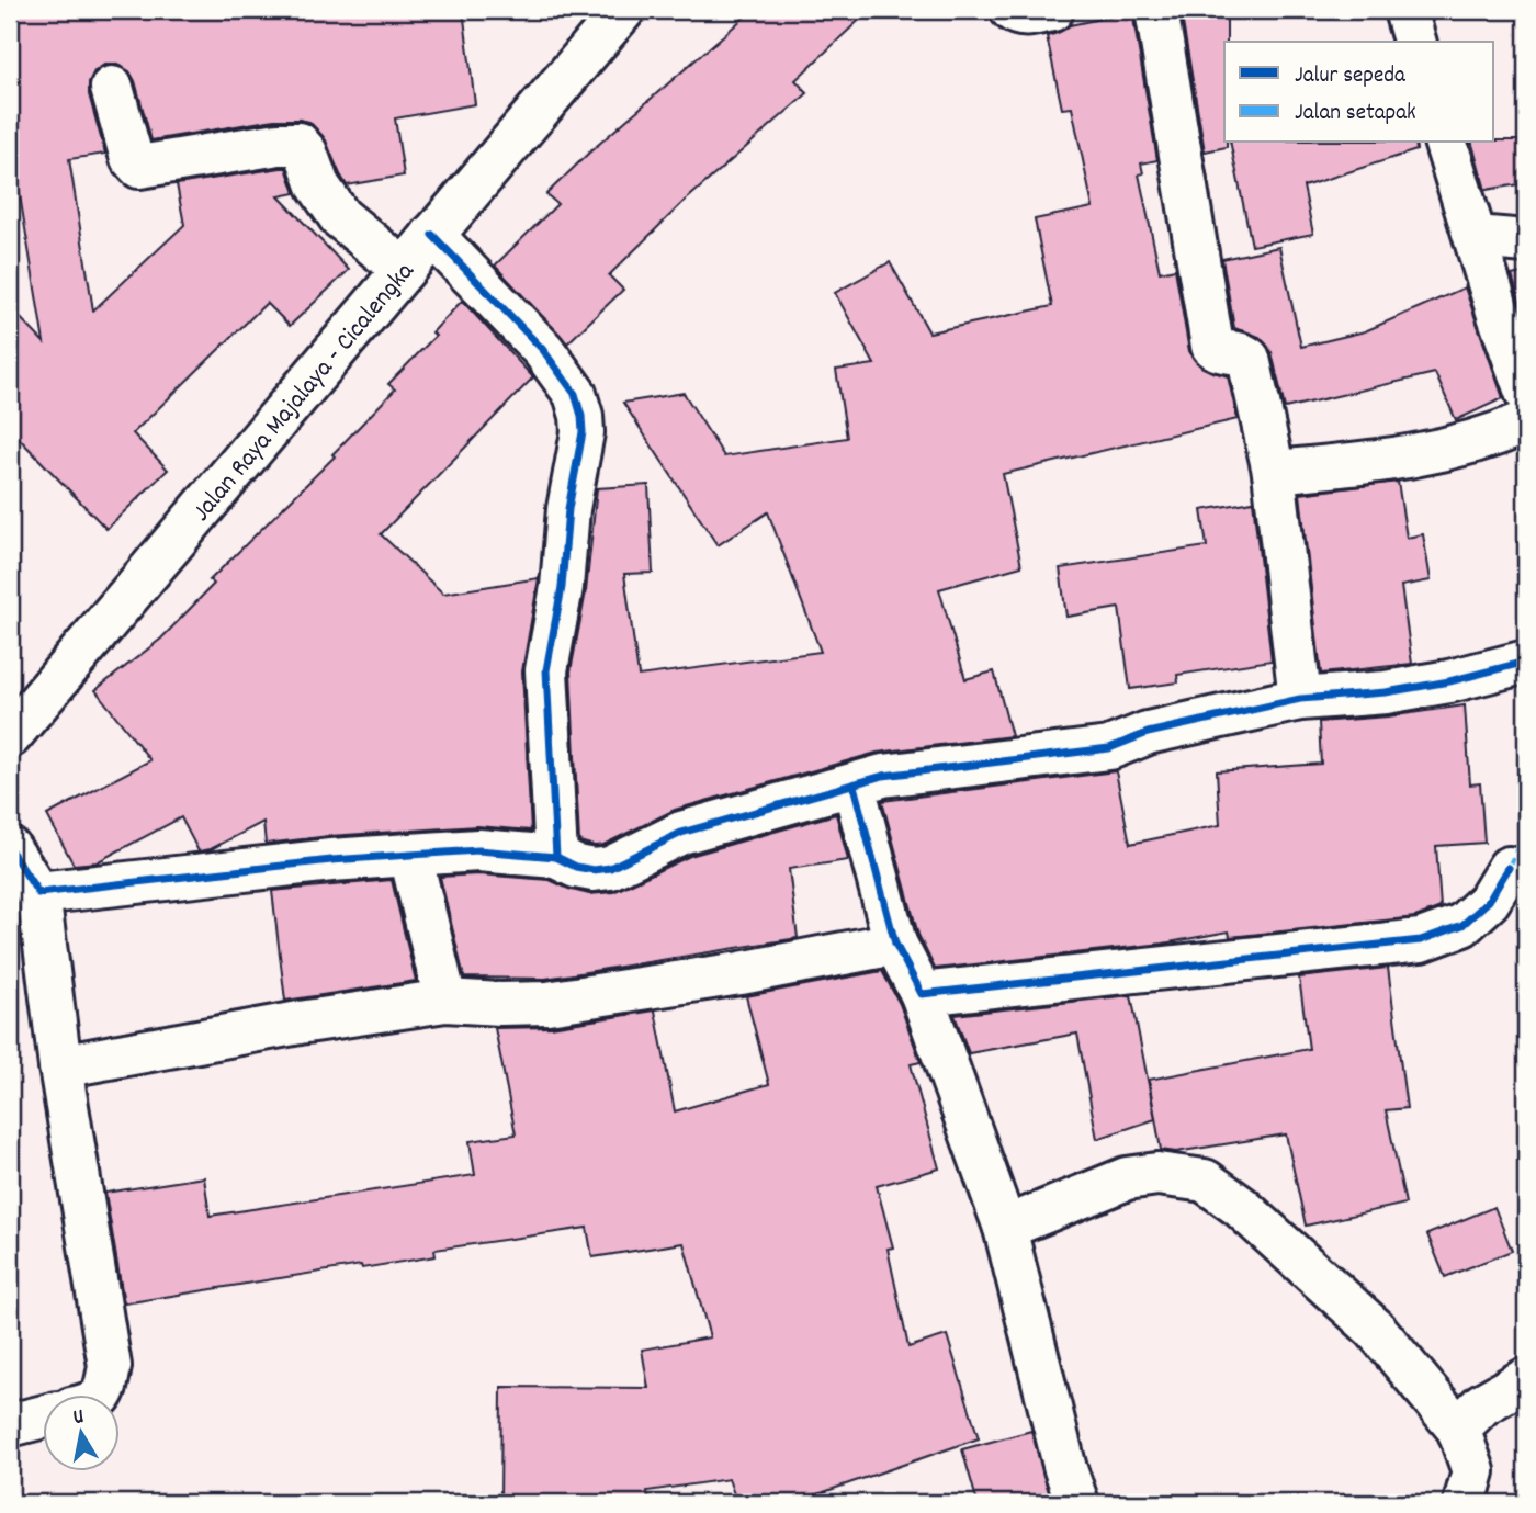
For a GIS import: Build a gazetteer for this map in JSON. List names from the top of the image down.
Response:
{
  "streets": {
    "street": ["Jalan Raya Majalaya - Cicalengka"]
  },
  "legend": ["Jalur sepeda", "Jalan setapak"],
  "north": "top"
}
